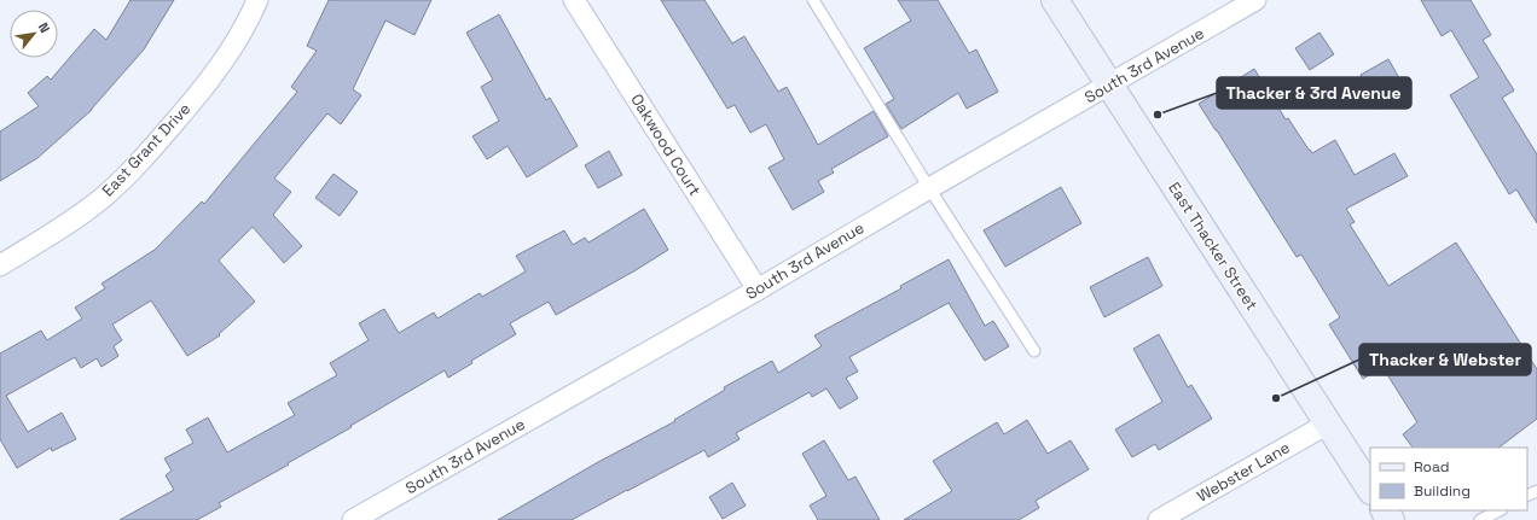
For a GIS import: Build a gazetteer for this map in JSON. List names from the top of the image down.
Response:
{
  "streets": {
    "street": [
      "South 3rd Avenue",
      "Oakwood Court",
      "East Grant Drive",
      "East Thacker Street",
      "Webster Lane"
    ]
  },
  "crossings": [
    ["South 3rd Avenue", "Oakwood Court"],
    ["South 3rd Avenue", "East Thacker Street"],
    ["East Thacker Street", "Webster Lane"]
  ],
  "places": ["Thacker & 3rd Avenue", "Thacker & Webster"],
  "legend": ["Road", "Building"],
  "north": "top right"
}
